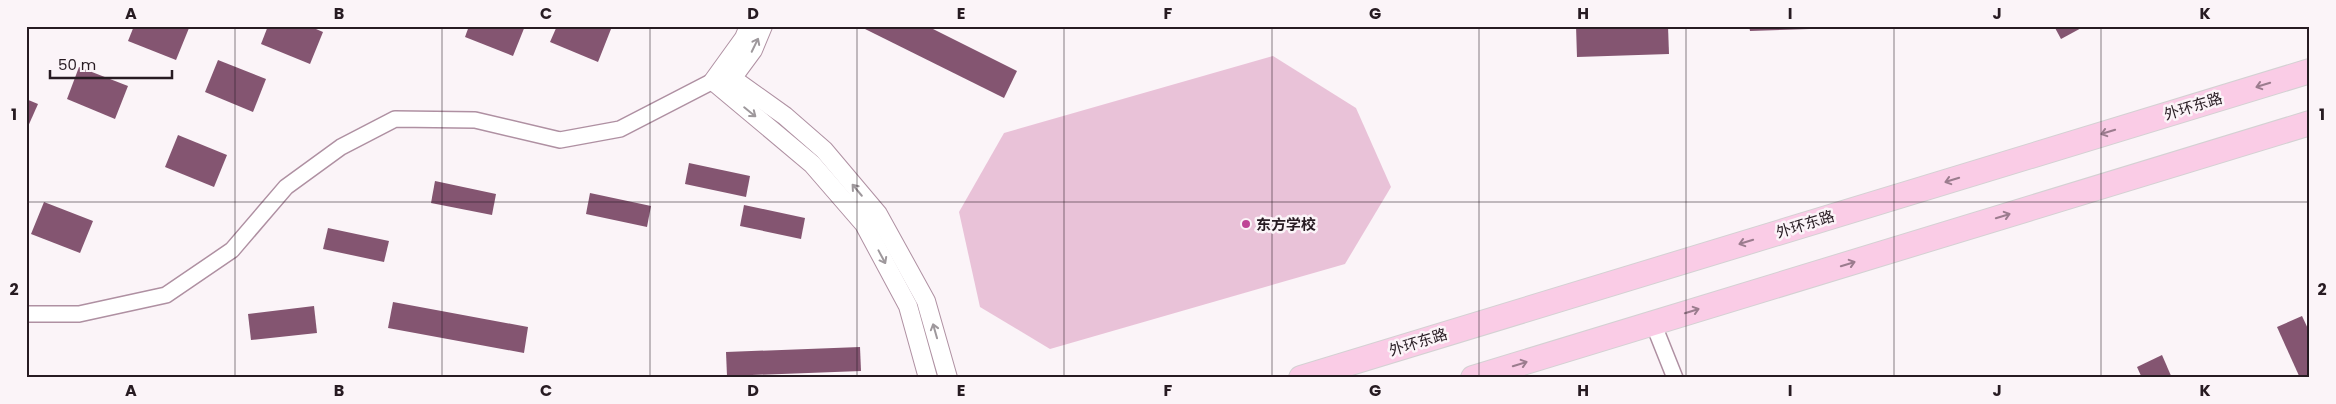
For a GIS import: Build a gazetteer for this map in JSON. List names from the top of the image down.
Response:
{
  "streets": {
    "highway": ["外环东路"]
  },
  "places": ["东方学校"],
  "scale_bar": "50 m",
  "grid": {
    "columns": [
      "A",
      "B",
      "C",
      "D",
      "E",
      "F",
      "G",
      "H",
      "I",
      "J",
      "K"
    ],
    "rows": ["1", "2"]
  }
}
